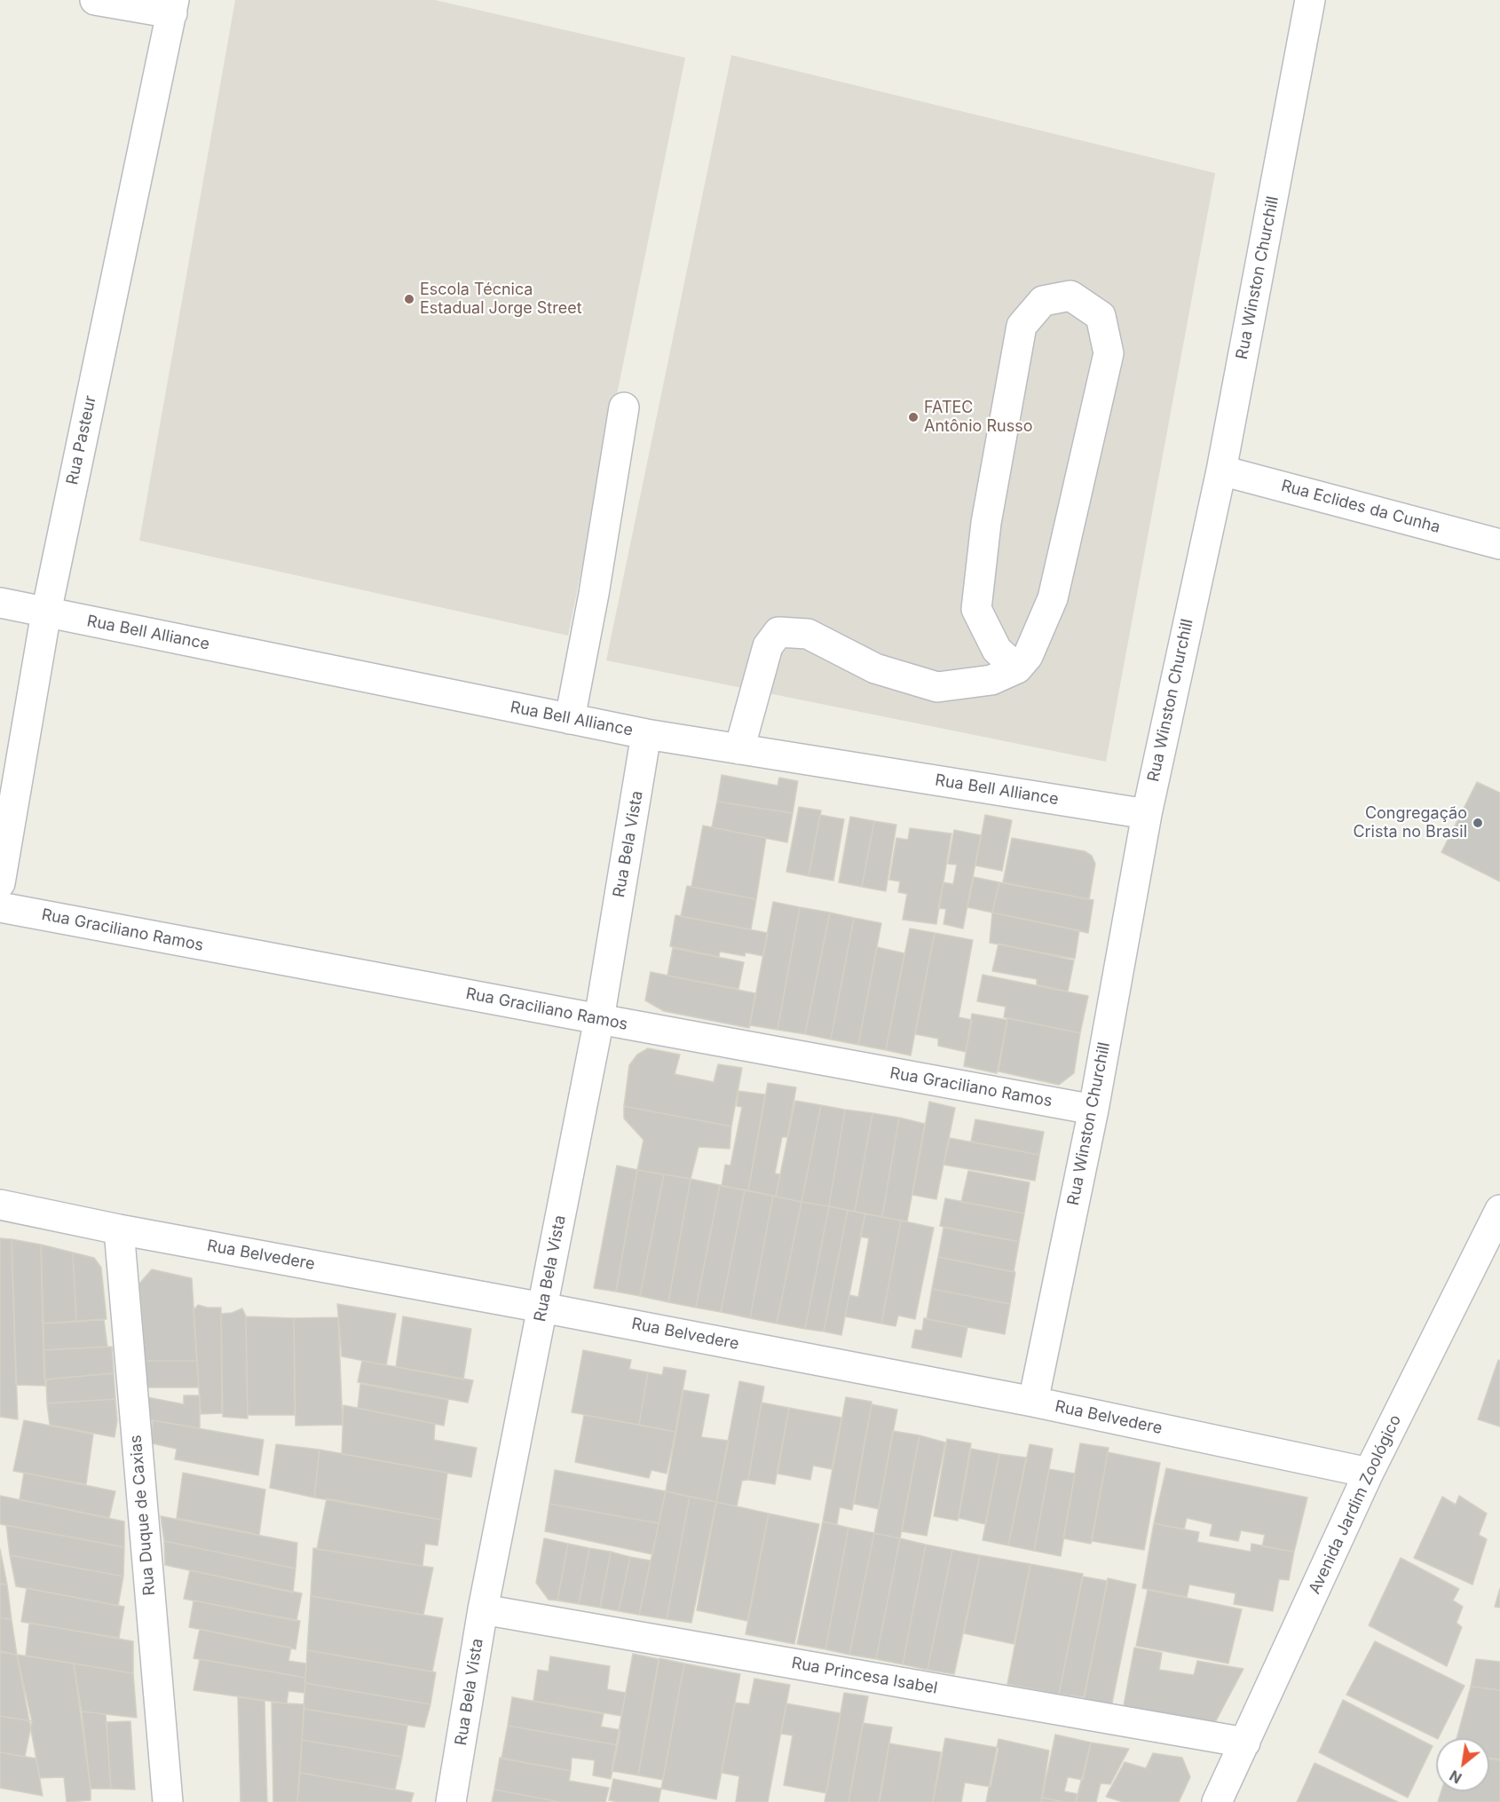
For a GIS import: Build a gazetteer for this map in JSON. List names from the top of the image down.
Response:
{
  "streets": {
    "street": [
      "Rua Winston Churchill",
      "Rua Pasteur",
      "Rua Eclides da Cunha",
      "Rua Bell Alliance",
      "Rua Bela Vista",
      "Rua Graciliano Ramos",
      "Rua Belvedere",
      "Avenida Jardim Zoológico",
      "Rua Duque de Caxias",
      "Rua Princesa Isabel"
    ]
  },
  "crossings": [
    ["Rua Winston Churchill", "Rua Eclides da Cunha"],
    ["Rua Winston Churchill", "Rua Bell Alliance"],
    ["Rua Winston Churchill", "Rua Graciliano Ramos"],
    ["Rua Winston Churchill", "Rua Belvedere"],
    ["Rua Pasteur", "Rua Bell Alliance"],
    ["Rua Bell Alliance", "Rua Bela Vista"],
    ["Rua Bela Vista", "Rua Graciliano Ramos"],
    ["Rua Bela Vista", "Rua Belvedere"],
    ["Rua Bela Vista", "Rua Princesa Isabel"],
    ["Rua Belvedere", "Avenida Jardim Zoológico"],
    ["Rua Belvedere", "Rua Duque de Caxias"],
    ["Avenida Jardim Zoológico", "Rua Princesa Isabel"]
  ],
  "places": ["Escola Técnica Estadual Jorge Street", "FATEC Antônio Russo", "Congregação Crista no Brasil"],
  "north": "bottom left"
}
